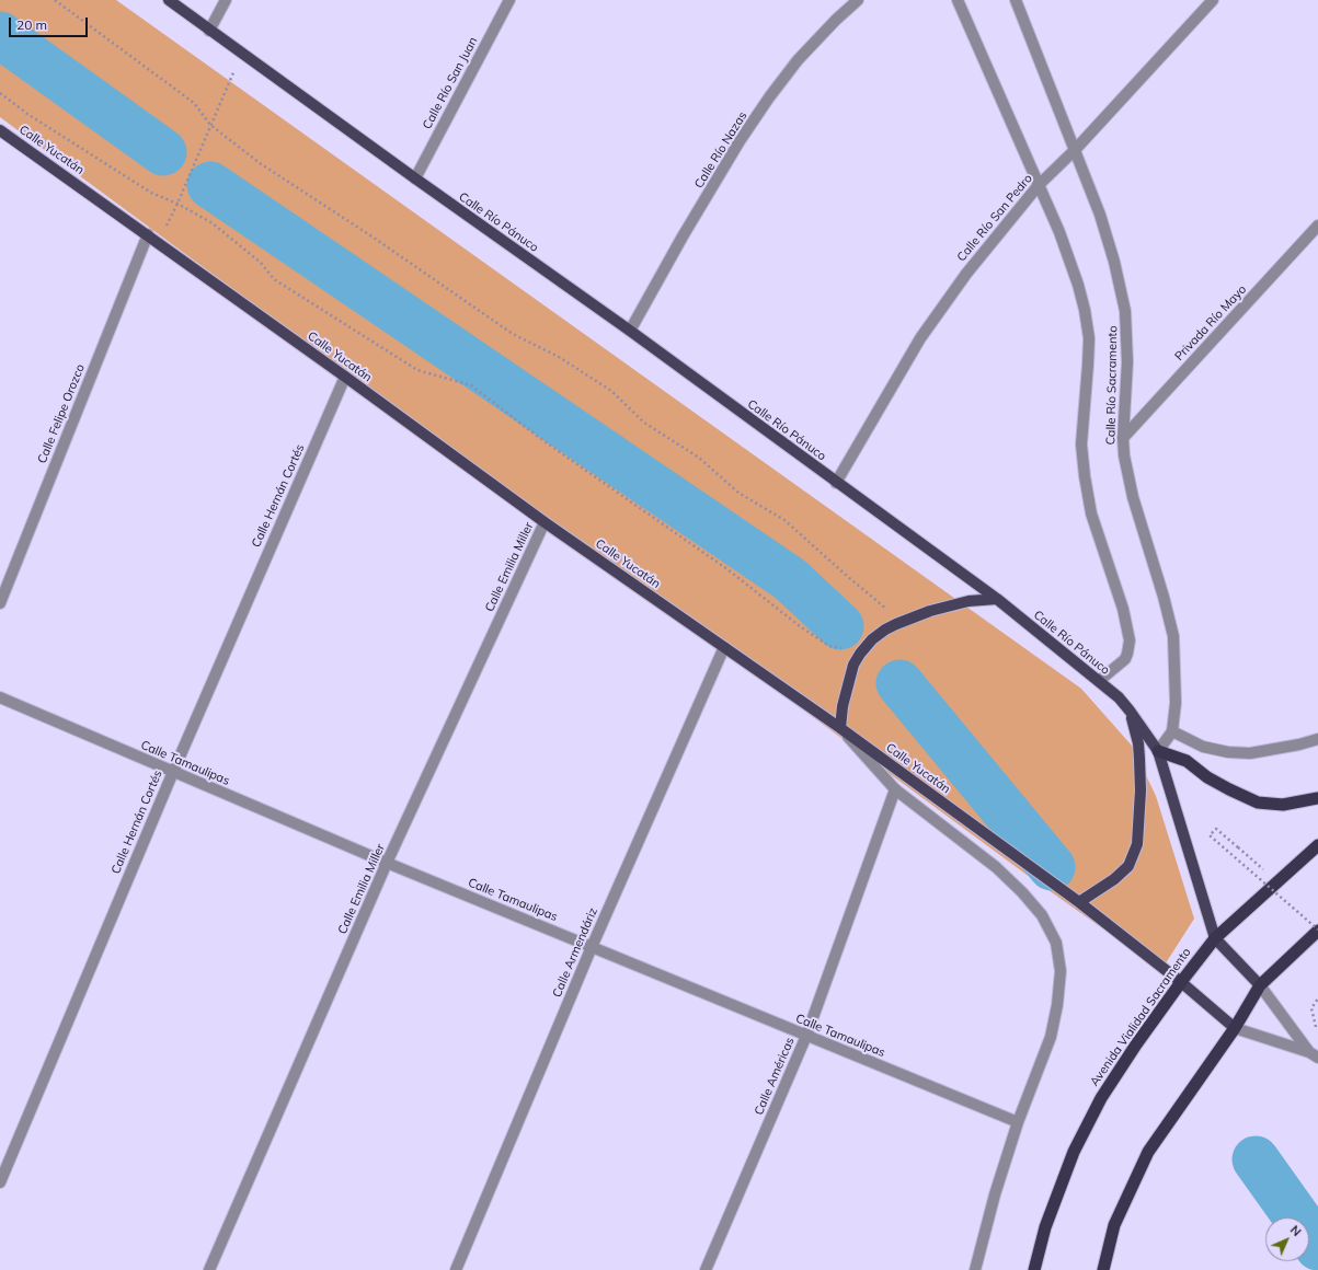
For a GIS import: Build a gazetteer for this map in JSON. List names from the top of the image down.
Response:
{
  "streets": {
    "highway": ["Avenida Vialidad Sacramento"],
    "main road": ["Calle Yucatán", "Calle Río Pánuco"],
    "street": [
      "Calle Río San Juan",
      "Calle Río Nazas",
      "Calle Río San Pedro",
      "Privada Río Mayo",
      "Calle Río Sacramento",
      "Calle Felipe Orozco",
      "Calle Hernán Cortés",
      "Calle Emilia Miller",
      "Calle Tamaulipas",
      "Calle Armendáriz",
      "Calle Américas"
    ]
  },
  "crossings": [
    ["Calle Río San Juan", "Calle Río Pánuco"],
    ["Calle Yucatán", "Calle Felipe Orozco"],
    ["Calle Yucatán", "Calle Hernán Cortés"],
    ["Calle Yucatán", "Calle Emilia Miller"],
    ["Calle Yucatán", "Calle Armendáriz"],
    ["Calle Yucatán", "Avenida Vialidad Sacramento"],
    ["Calle Río Nazas", "Calle Río Pánuco"],
    ["Calle Río San Pedro", "Calle Río Pánuco"],
    ["Calle Río San Pedro", "Calle Río Sacramento"],
    ["Calle Río Pánuco", "Calle Río Sacramento"],
    ["Calle Río Pánuco", "Avenida Vialidad Sacramento"],
    ["Privada Río Mayo", "Calle Río Sacramento"],
    ["Calle Hernán Cortés", "Calle Tamaulipas"],
    ["Calle Emilia Miller", "Calle Tamaulipas"],
    ["Calle Tamaulipas", "Calle Armendáriz"],
    ["Calle Tamaulipas", "Calle Américas"]
  ],
  "scale_bar": "20 m",
  "north": "top right"
}
